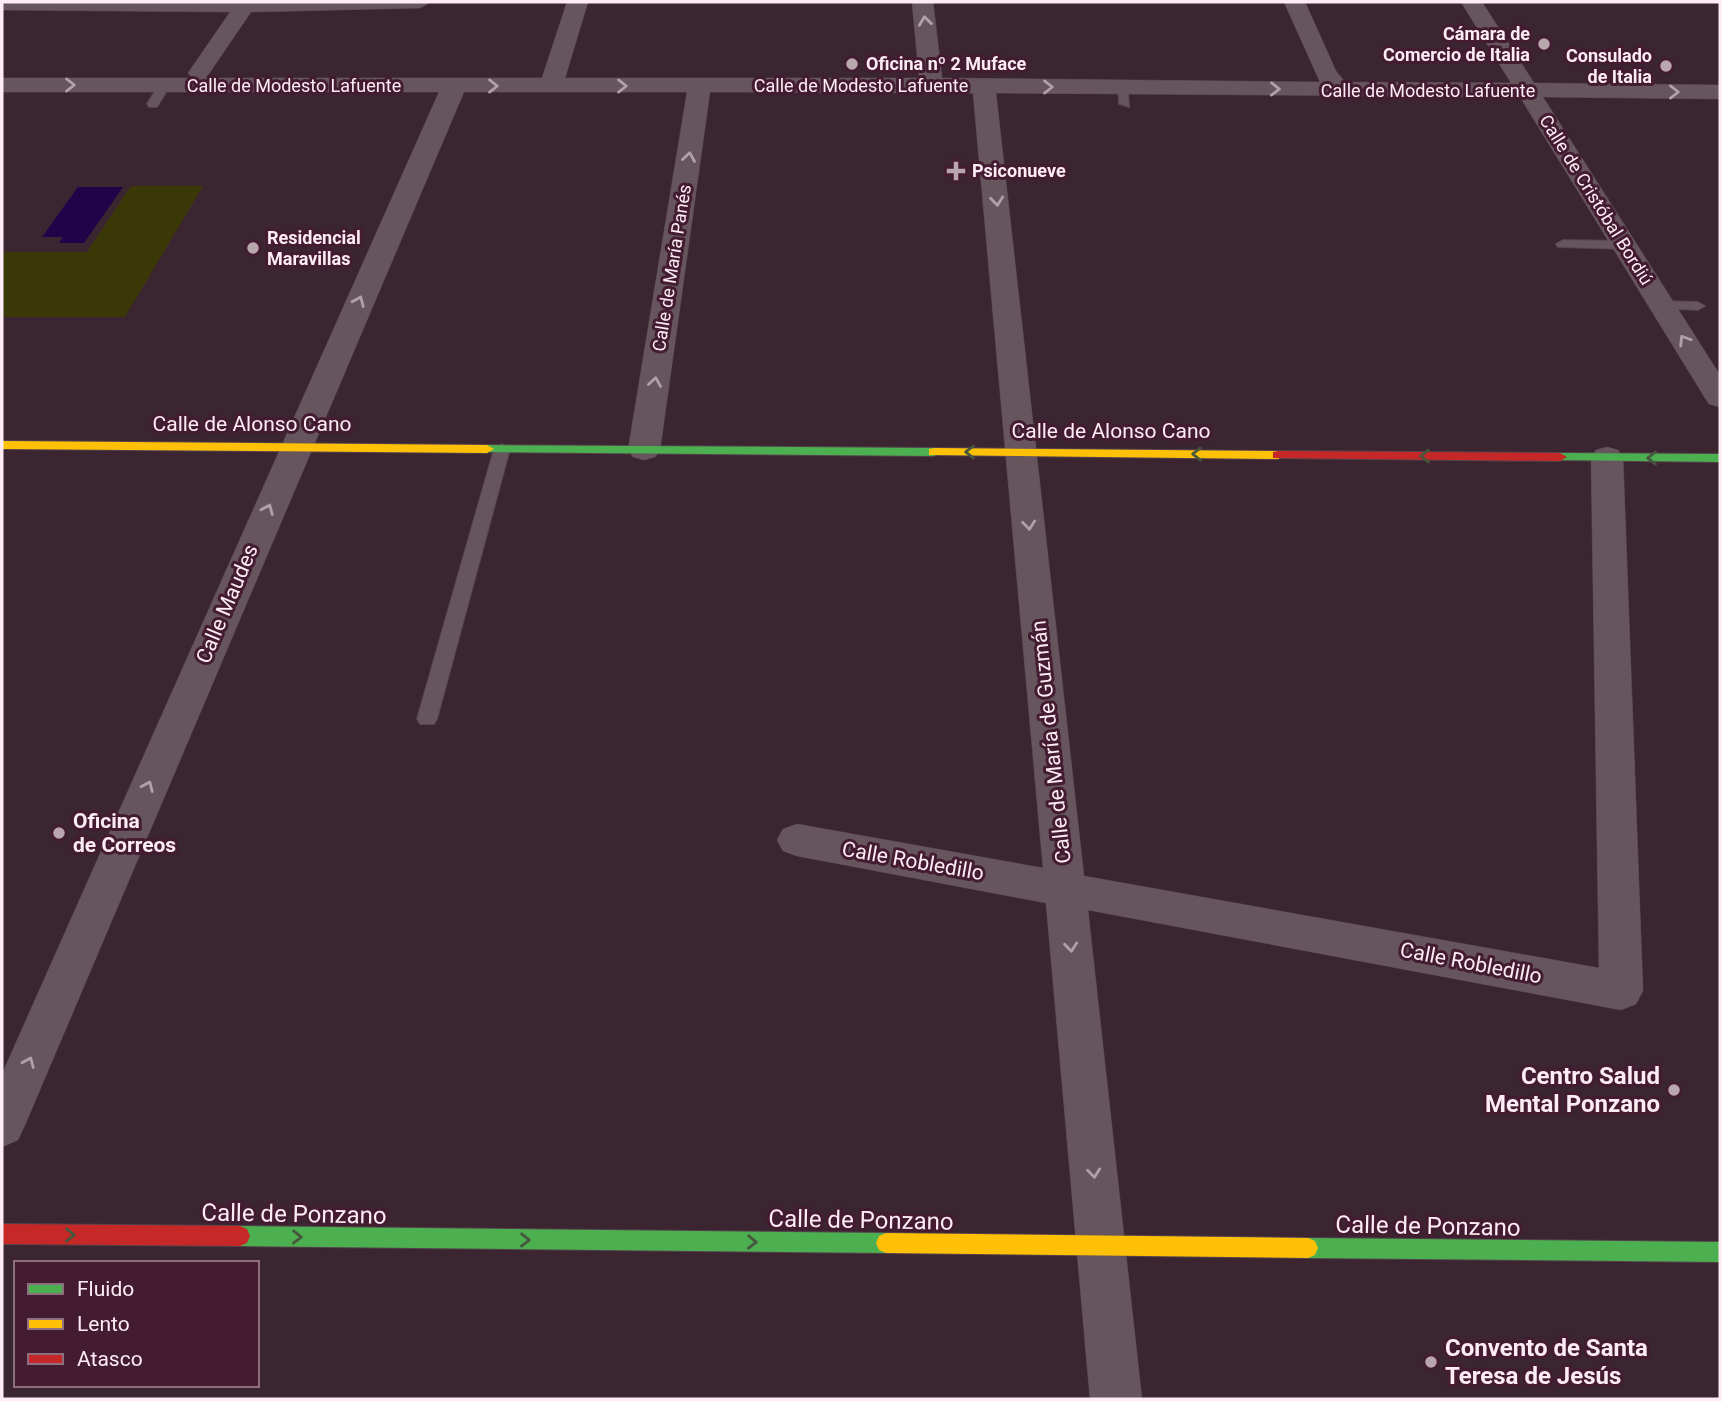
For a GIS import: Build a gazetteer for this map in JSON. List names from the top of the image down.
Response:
{
  "streets": {
    "street": [
      "Calle de Modesto Lafuente",
      "Calle de Cristóbal Bordiú",
      "Calle de María Panés",
      "Calle de Alonso Cano",
      "Calle Maudes",
      "Calle de María de Guzmán",
      "Calle Robledillo",
      "Calle de Ponzano"
    ]
  },
  "crossings": [
    ["Calle de Modesto Lafuente", "Calle de Cristóbal Bordiú"],
    ["Calle de Modesto Lafuente", "Calle de María Panés"],
    ["Calle de Modesto Lafuente", "Calle Maudes"],
    ["Calle de Modesto Lafuente", "Calle de María de Guzmán"],
    ["Calle de María Panés", "Calle de Alonso Cano"],
    ["Calle de Alonso Cano", "Calle Maudes"],
    ["Calle de Alonso Cano", "Calle de María de Guzmán"],
    ["Calle de Alonso Cano", "Calle Robledillo"],
    ["Calle de María de Guzmán", "Calle Robledillo"],
    ["Calle de María de Guzmán", "Calle de Ponzano"]
  ],
  "one_way": [
    "Calle de María Panés",
    "Calle de Alonso Cano",
    "Calle Maudes",
    "Calle de María de Guzmán",
    "Calle de Ponzano"
  ],
  "places": {
    "other": [
      "Cámara de Comercio de Italia",
      "Oficina nº 2 Muface",
      "Consulado de Italia",
      "Residencial Maravillas",
      "Oficina de Correos",
      "Centro Salud Mental Ponzano",
      "Convento de Santa Teresa de Jesús"
    ],
    "health": ["Psiconueve"]
  },
  "legend": ["Fluido", "Lento", "Atasco"]
}
